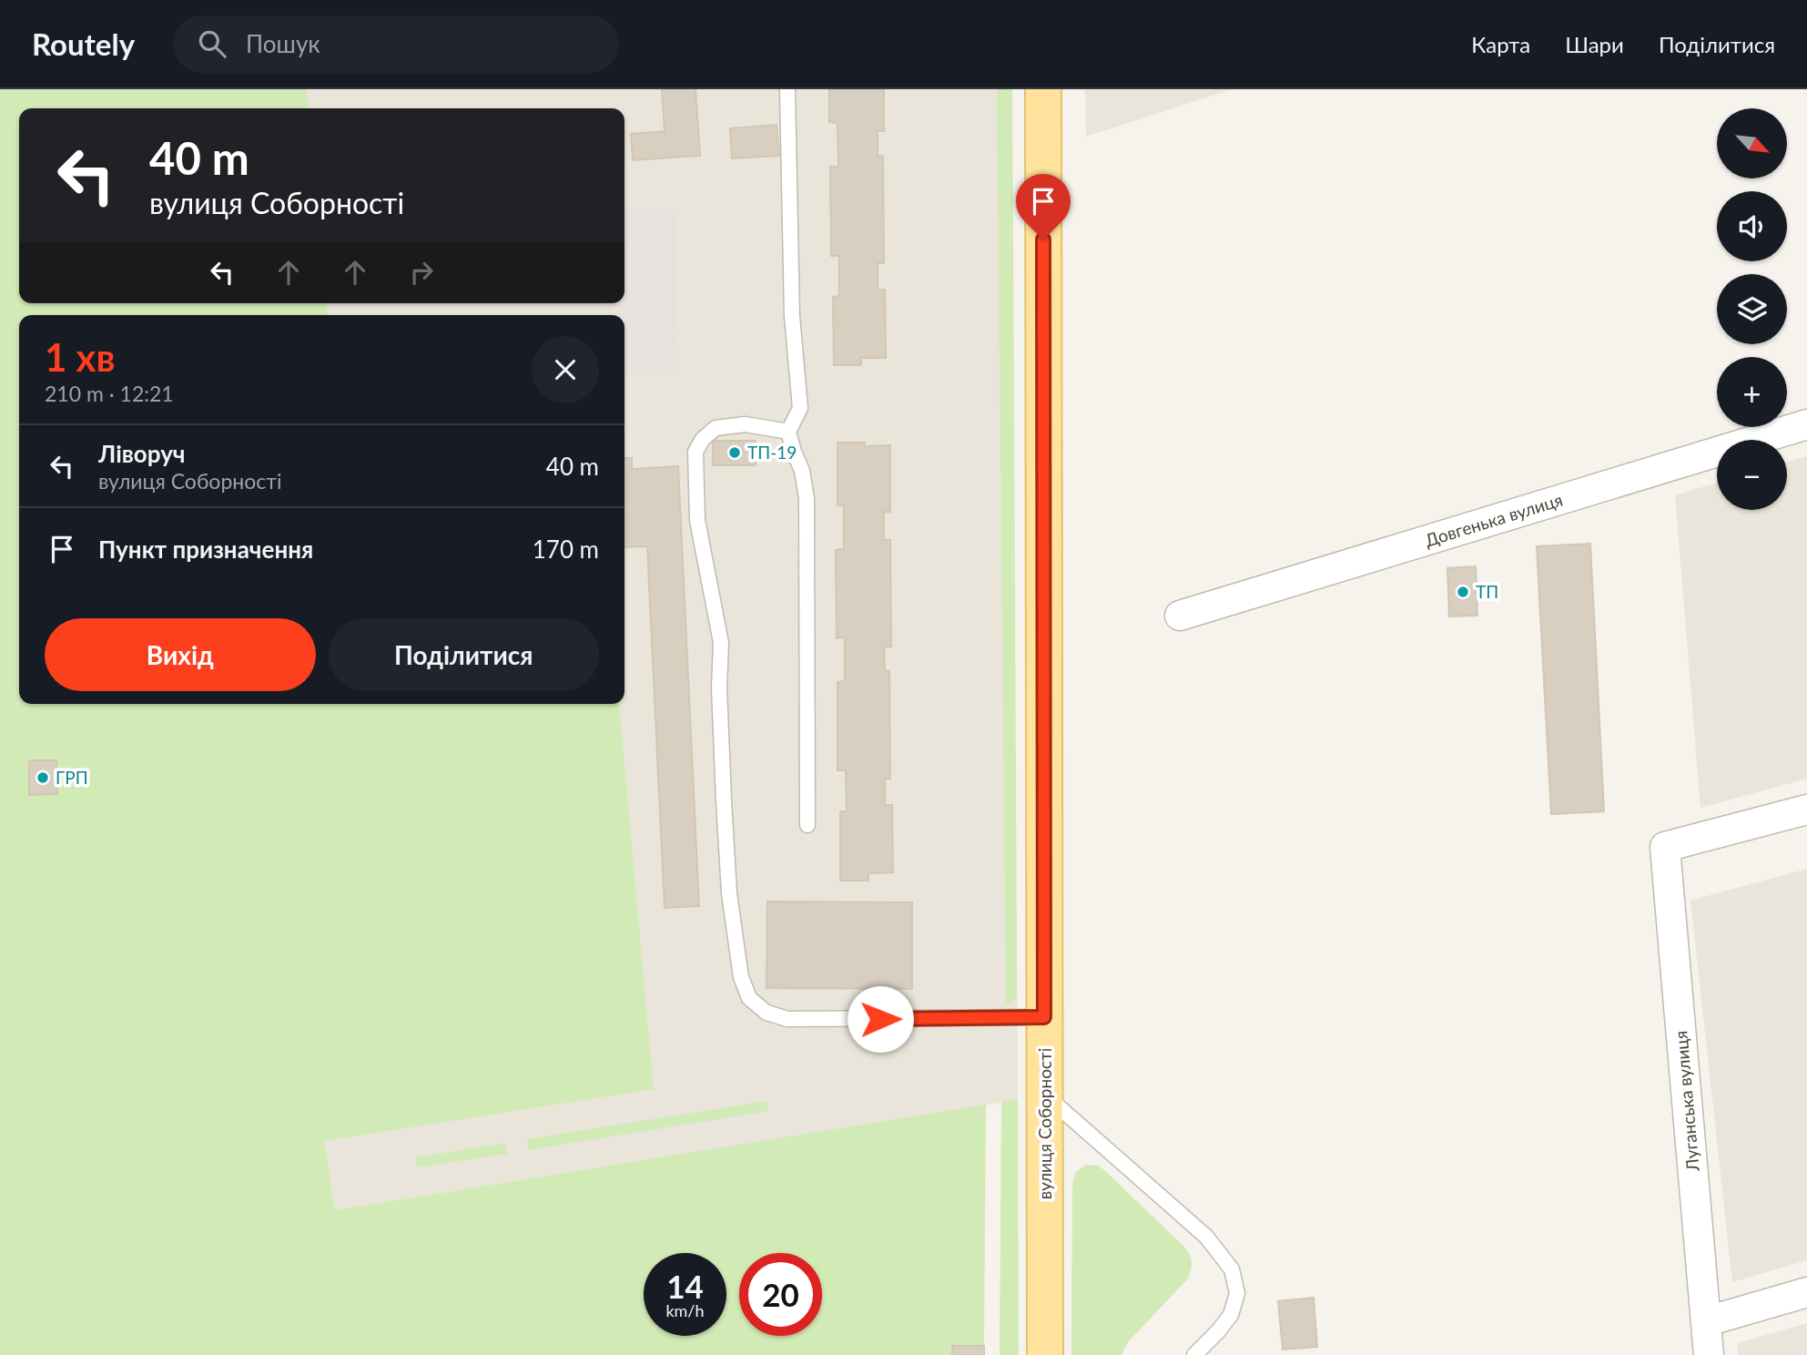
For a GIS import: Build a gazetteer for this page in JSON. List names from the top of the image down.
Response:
{
  "streets": {
    "main road": ["вулиця Соборності"],
    "street": ["Довгенька вулиця", "Луганська вулиця"]
  },
  "places": ["ТП-19", "ТП", "ГРП"],
  "north": "bottom right",
  "page": {
    "header": "Routely",
    "search": "Пошук",
    "nav": ["Карта", "Шари", "Поділитися"],
    "map_buttons": ["+", "−"],
    "turn": ["40 m", "вулиця Соборності"],
    "heading": ["1 хв", "210 m · 12:21"],
    "list": [
      {
        "name": "Ліворуч",
        "note": "вулиця Соборності",
        "value": "40 m"
      },
      {
        "name": "Пункт призначення",
        "value": "170 m"
      }
    ],
    "buttons": ["Вихід", "Поділитися"],
    "speed": "14 km/h",
    "limit": "20"
  }
}
